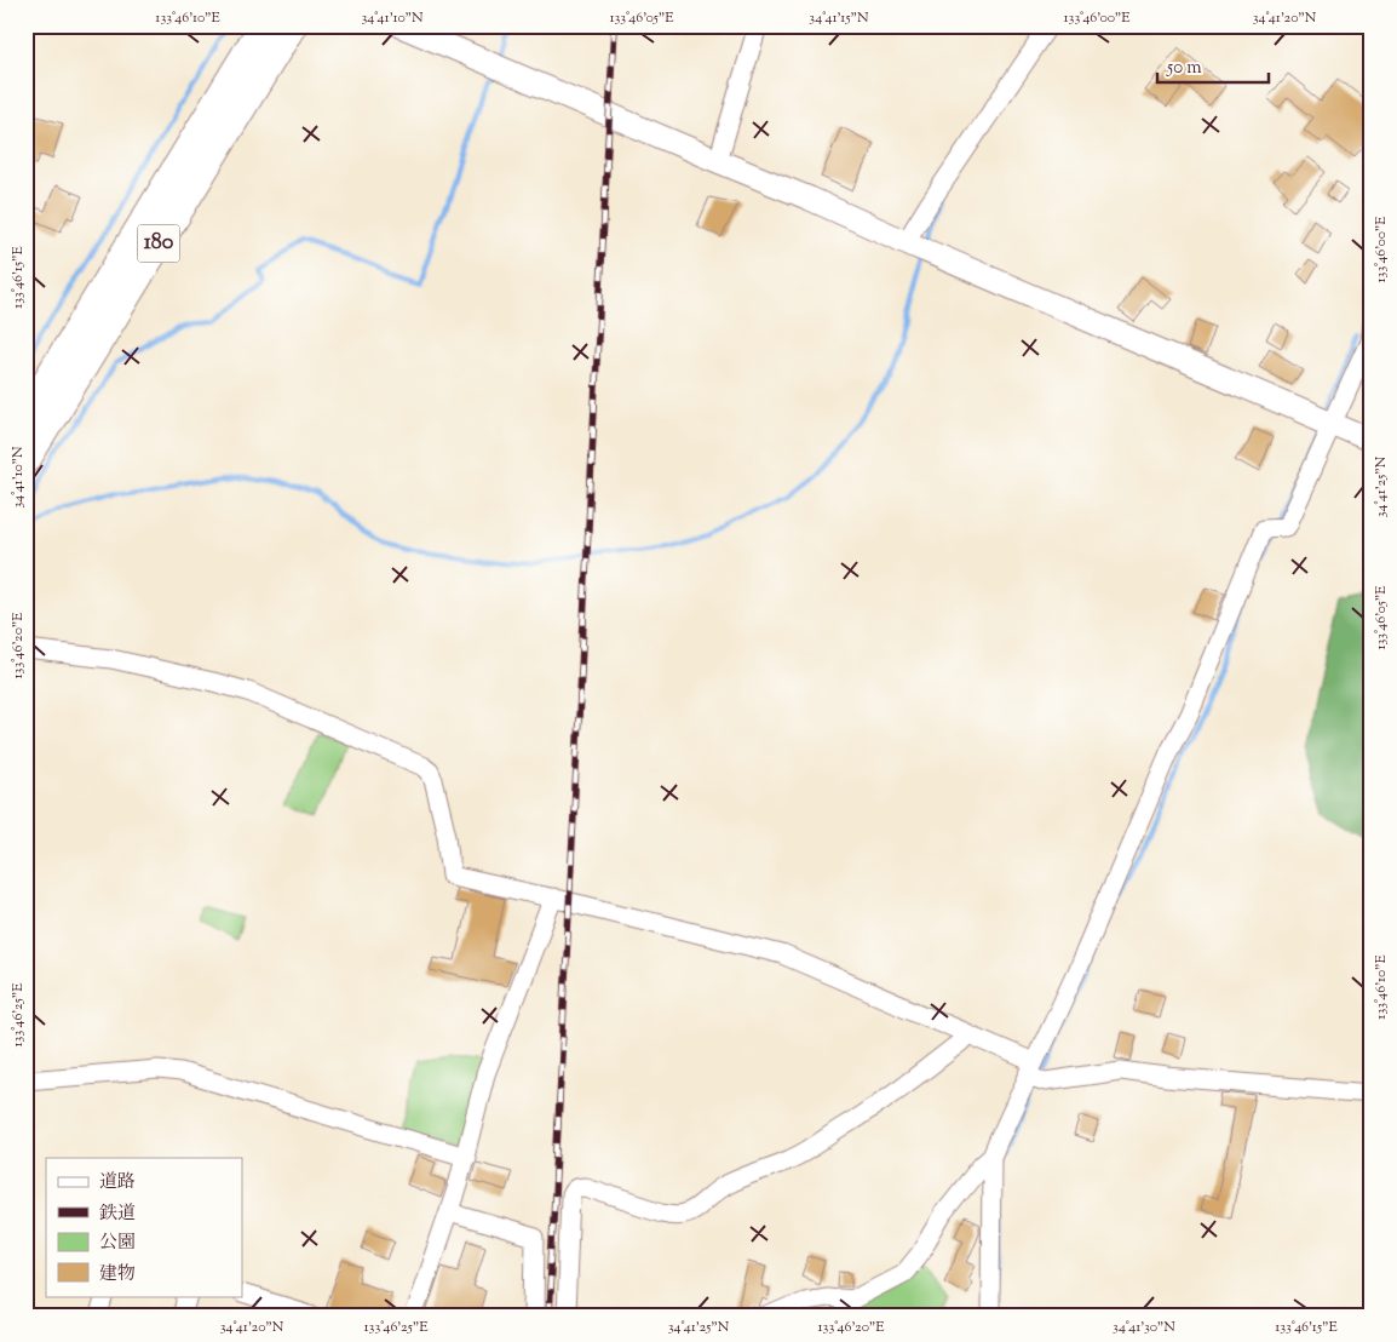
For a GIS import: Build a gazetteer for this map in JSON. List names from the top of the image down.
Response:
{
  "streets": {
    "highway": ["180"]
  },
  "legend": [
    "道路",
    "鉄道",
    "公園",
    "建物"
  ],
  "scale_bar": "50 m",
  "coordinates": [
    "133°46'10\"E",
    "34°41'10\"N",
    "133°46'05\"E",
    "34°41'15\"N",
    "133°46'00\"E",
    "34°41'20\"N",
    "133°46'15\"E",
    "34°41'25\"N",
    "133°46'20\"E",
    "133°46'25\"E",
    "34°41'30\"N"
  ]
}
